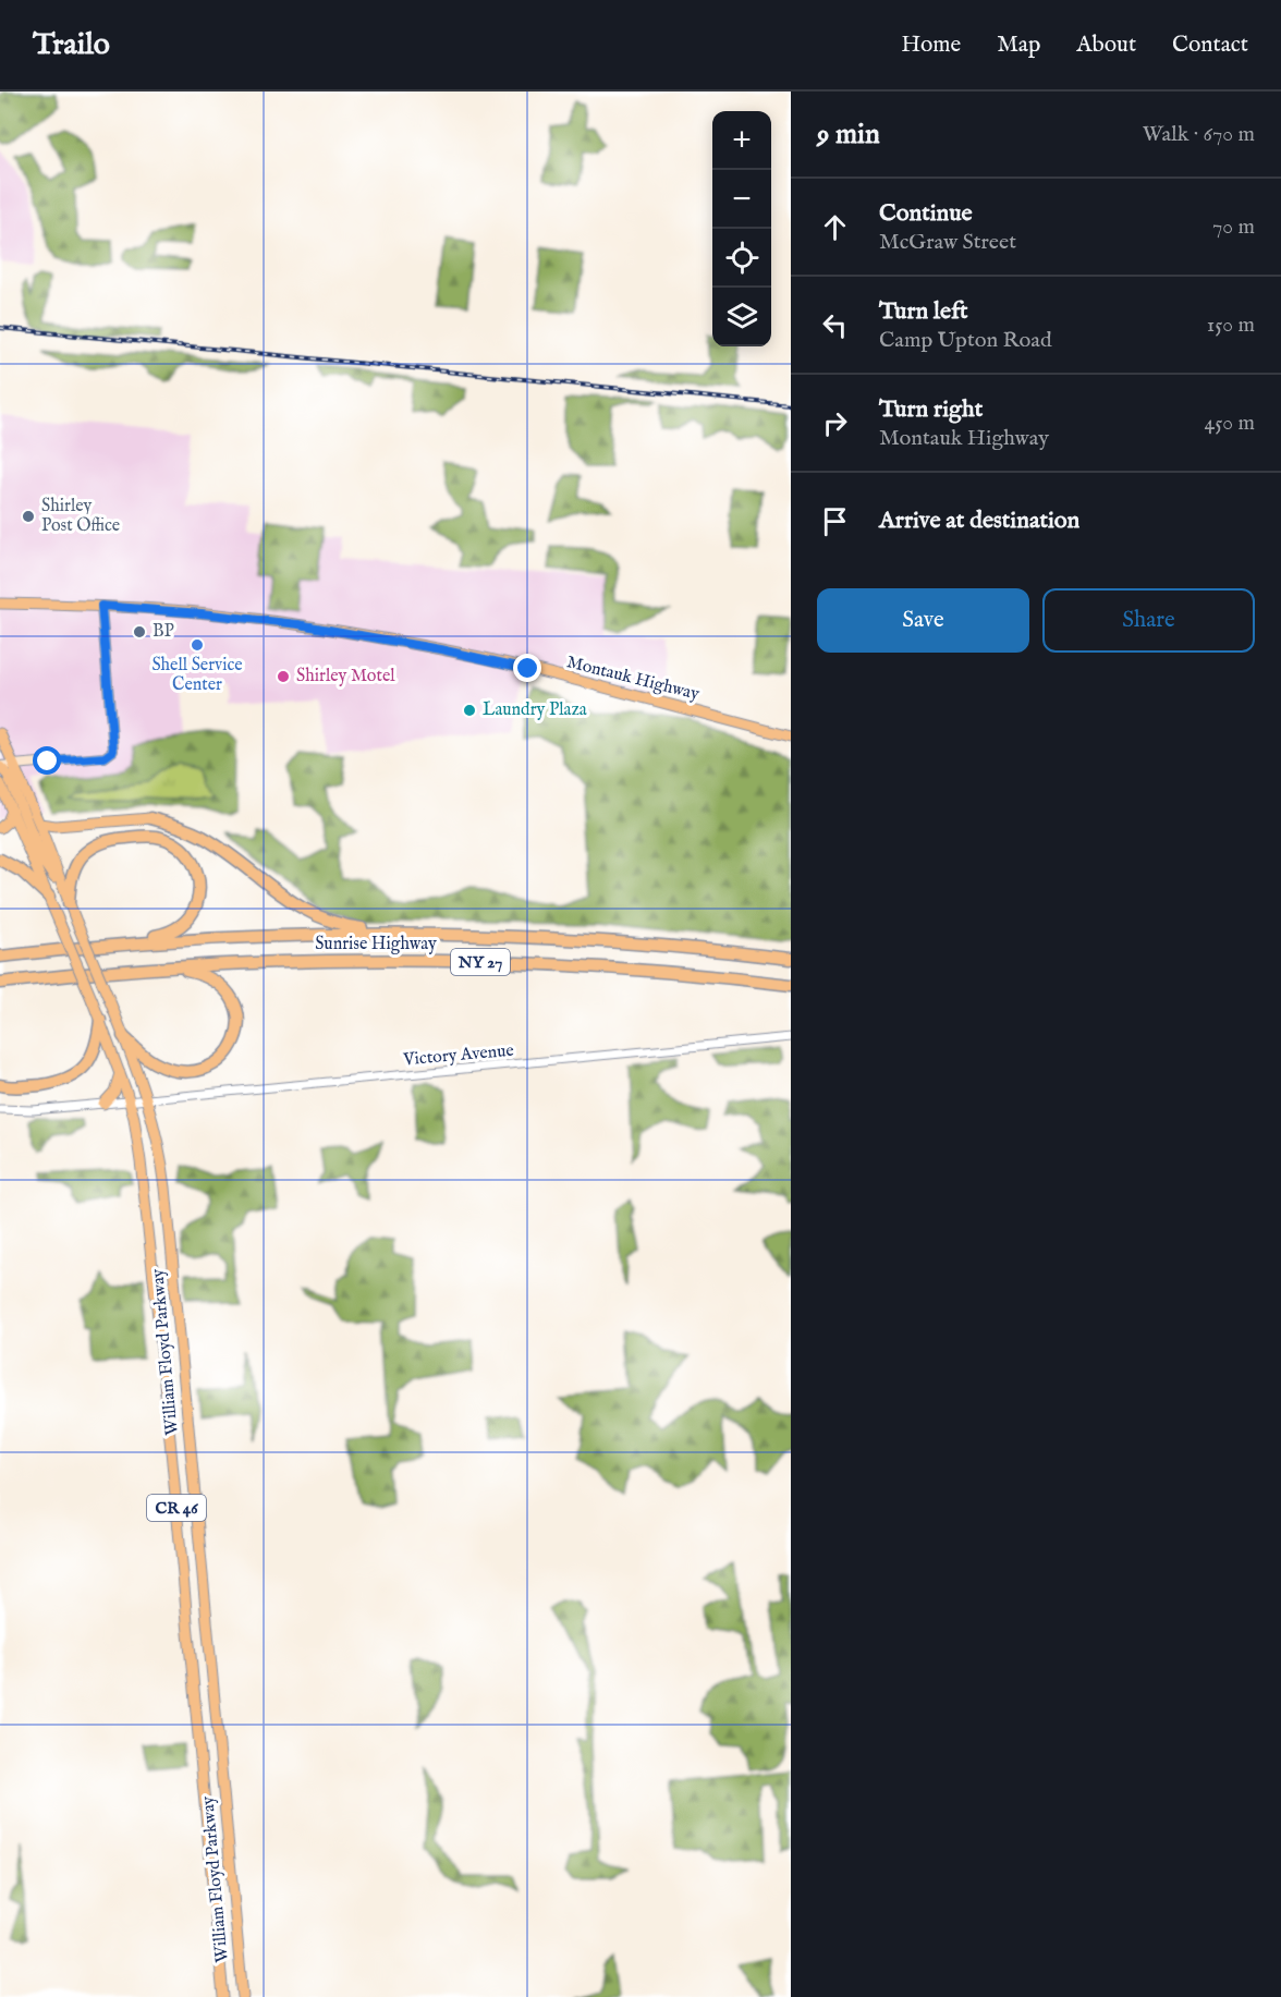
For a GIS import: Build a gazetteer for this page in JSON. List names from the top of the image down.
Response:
{
  "streets": {
    "highway": ["Sunrise Highway", "NY 27"],
    "main road": ["Montauk Highway", "William Floyd Parkway", "CR 46"],
    "street": ["Victory Avenue"]
  },
  "crossings": [
    ["Victory Avenue", "William Floyd Parkway"]
  ],
  "places": [
    "Shirley Post Office",
    "BP",
    "Shell Service Center",
    "Shirley Motel",
    "Laundry Plaza"
  ],
  "page": {
    "header": "Trailo",
    "nav": [
      "Home",
      "Map",
      "About",
      "Contact"
    ],
    "heading": ["9 min", "Walk · 670 m"],
    "map_buttons": ["+", "−"],
    "list": [
      ["Continue", "McGraw Street", "70 m"],
      ["Turn left", "Camp Upton Road", "150 m"],
      ["Turn right", "Montauk Highway", "450 m"],
      "Arrive at destination"
    ],
    "buttons": ["Save", "Share"]
  }
}
